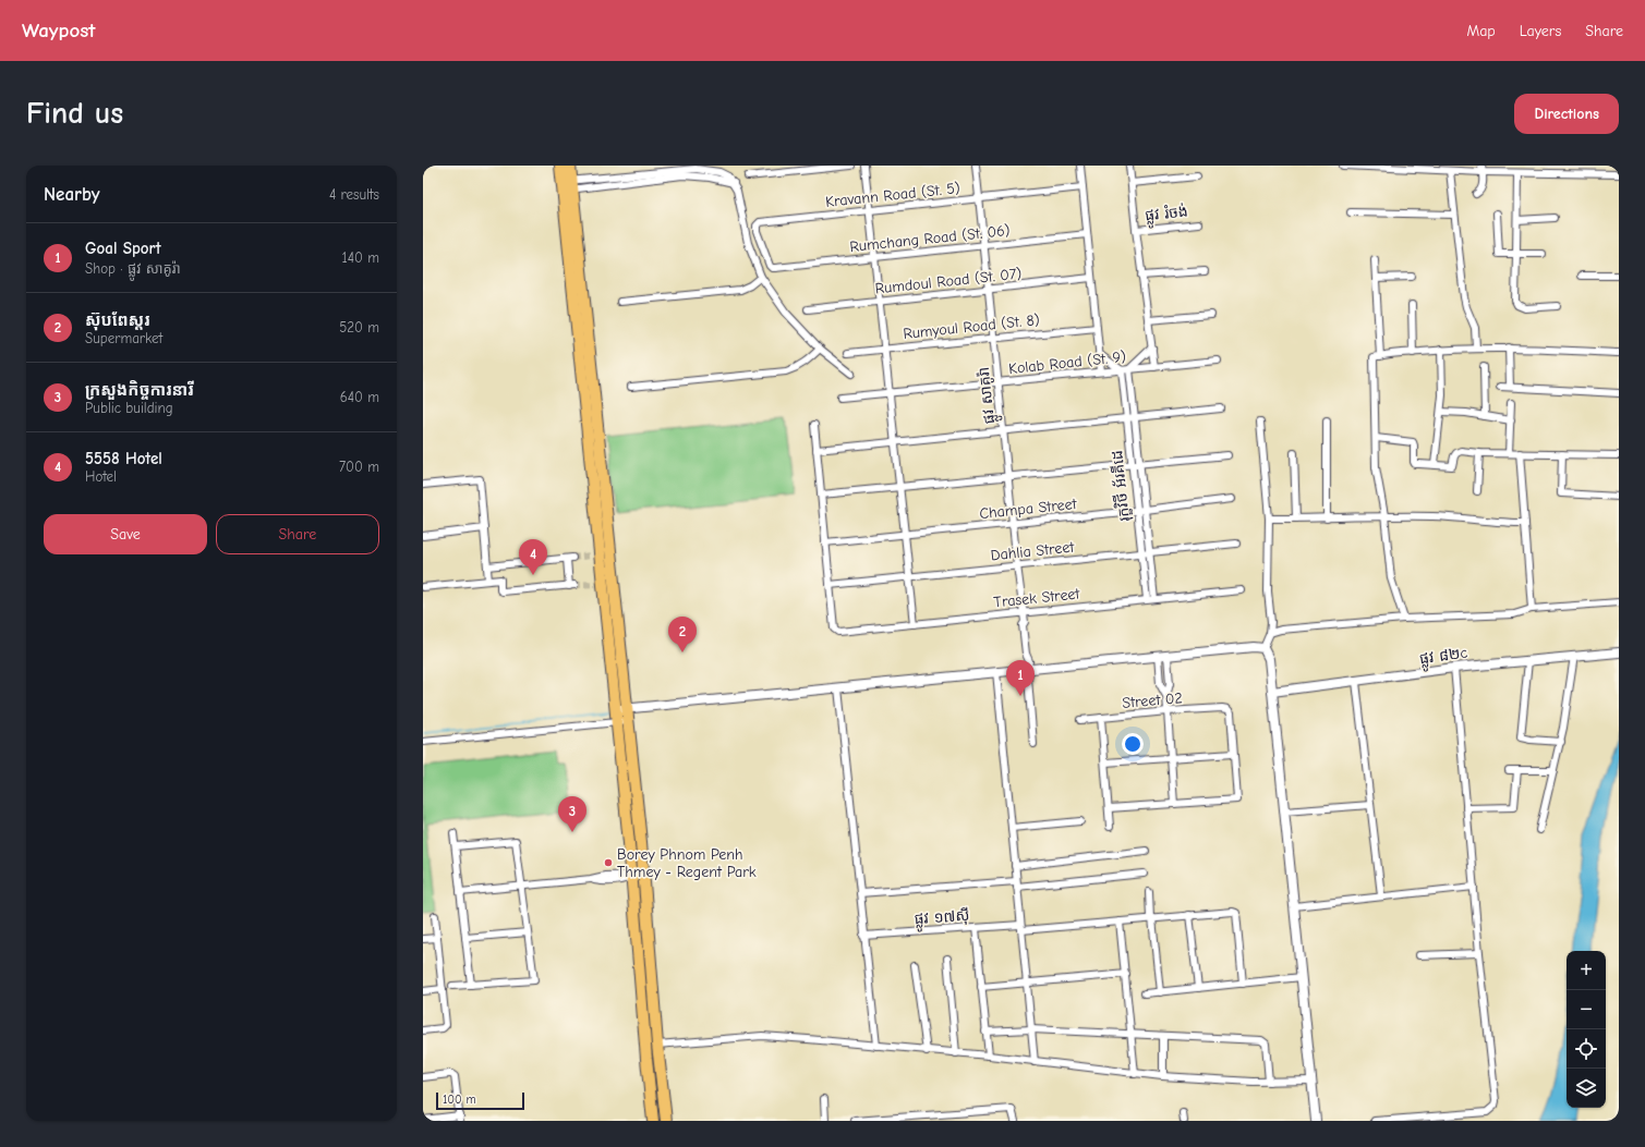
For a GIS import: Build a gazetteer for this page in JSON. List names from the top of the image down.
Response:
{
  "streets": {
    "street": [
      "Kravann Road (St. 5)",
      "ផ្លូវ រំចង់",
      "Rumchang Road (St. 06)",
      "Rumdoul Road (St. 07)",
      "Rumyoul Road (St. 8)",
      "Kolab Road (St. 9)",
      "ផ្លូវ សាគូរ៉ា",
      "រុក្ខវិថី អ័រគីដេ",
      "Champa Street",
      "Dahlia Street",
      "Trasek Street",
      "ផ្លូវ ៨២c",
      "Street 02",
      "ផ្លូវ ១៧ស៊ី"
    ]
  },
  "crossings": [
    ["Kravann Road (St. 5)", "Rumchang Road (St. 06)"],
    ["Kravann Road (St. 5)", "ផ្លូវ សាគូរ៉ា"],
    ["Rumchang Road (St. 06)", "ផ្លូវ សាគូរ៉ា"],
    ["Rumdoul Road (St. 07)", "ផ្លូវ សាគូរ៉ា"],
    ["Rumyoul Road (St. 8)", "ផ្លូវ សាគូរ៉ា"],
    ["Kolab Road (St. 9)", "ផ្លូវ សាគូរ៉ា"],
    ["Kolab Road (St. 9)", "រុក្ខវិថី អ័រគីដេ"],
    ["ផ្លូវ សាគូរ៉ា", "Champa Street"],
    ["ផ្លូវ សាគូរ៉ា", "Dahlia Street"],
    ["ផ្លូវ សាគូរ៉ា", "Trasek Street"],
    ["រុក្ខវិថី អ័រគីដេ", "Champa Street"],
    ["រុក្ខវិថី អ័រគីដេ", "Dahlia Street"],
    ["រុក្ខវិថី អ័រគីដេ", "Trasek Street"],
    ["Dahlia Street", "Trasek Street"]
  ],
  "places": ["Borey Phnom Penh Thmey - Regent Park"],
  "scale_bar": "100 m",
  "page": {
    "header": "Waypost",
    "nav": ["Map", "Layers", "Share"],
    "buttons": [
      "Directions",
      ["Save", "Share"]
    ],
    "title": "Find us",
    "heading": ["Nearby", "4 results"],
    "list": [
      {
        "mark": "1",
        "name": "Goal Sport",
        "note": "Shop · ផ្លូវ សាគូរ៉ា",
        "value": "140 m"
      },
      {
        "mark": "2",
        "name": "ស៊ុបពែស្តរ",
        "note": "Supermarket",
        "value": "520 m"
      },
      {
        "mark": "3",
        "name": "ក្រសួងកិច្ចការនារី",
        "note": "Public building",
        "value": "640 m"
      },
      {
        "mark": "4",
        "name": "5558 Hotel",
        "note": "Hotel",
        "value": "700 m"
      }
    ],
    "pins": [
      "4",
      "2",
      "1",
      "3"
    ],
    "map_buttons": ["+", "−"],
    "scale": "100 m"
  }
}
